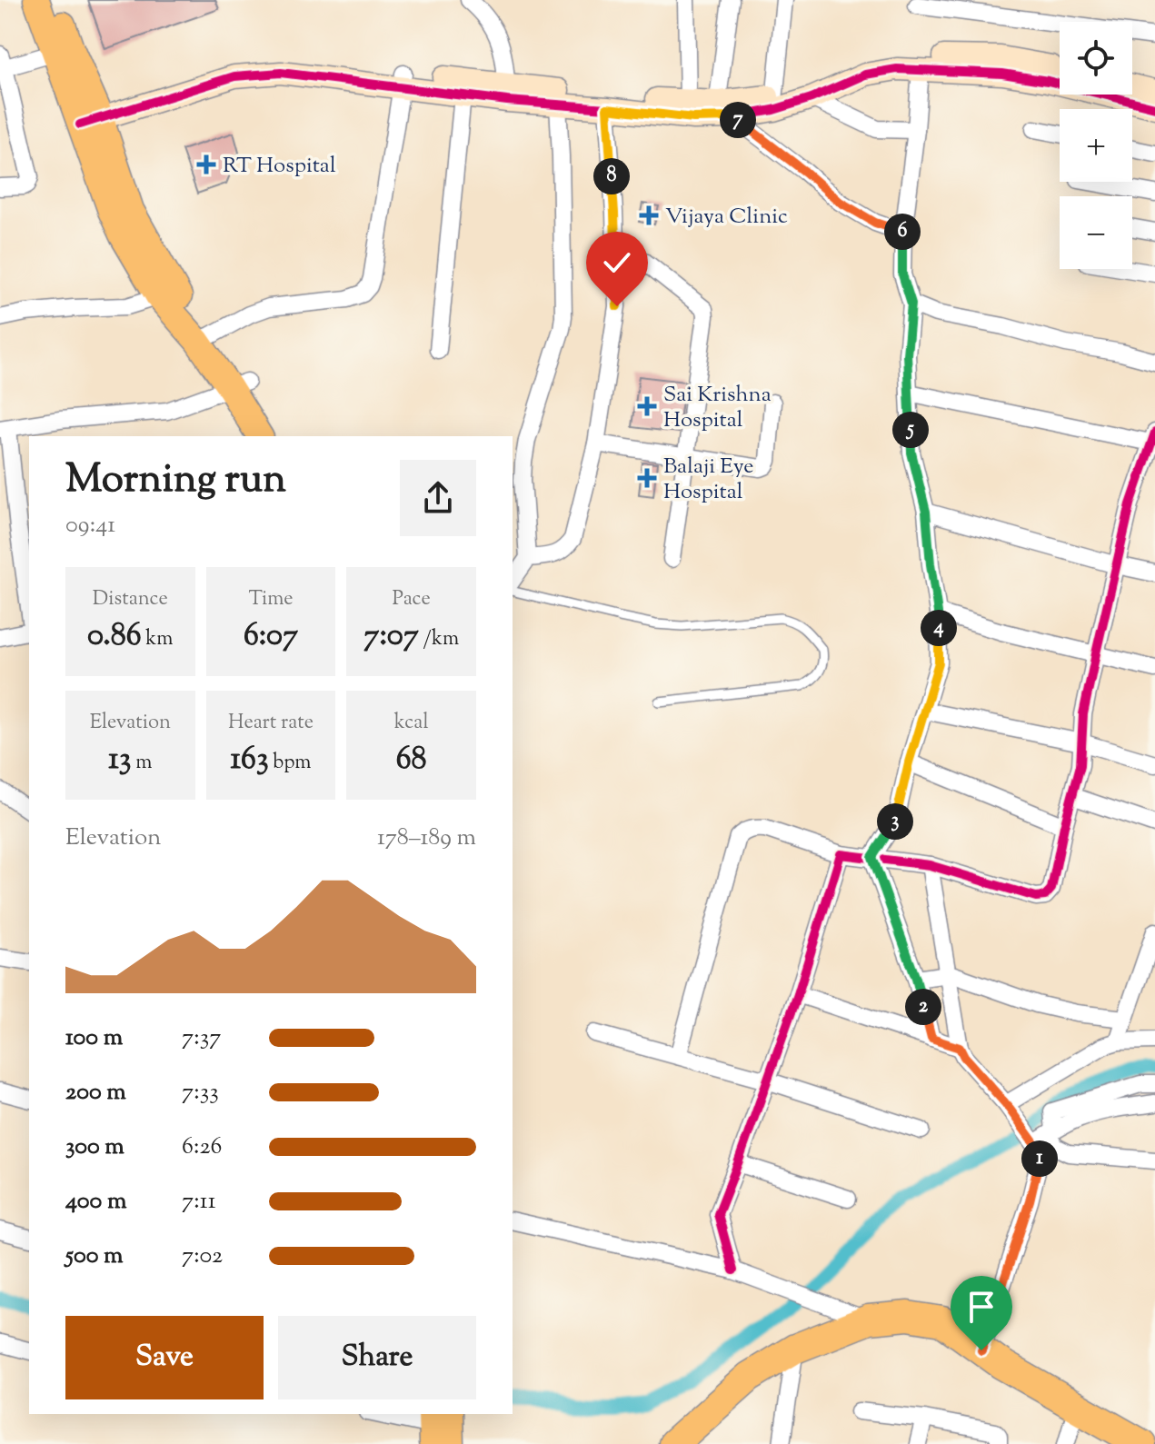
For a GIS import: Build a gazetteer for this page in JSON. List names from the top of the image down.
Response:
{
  "places": {
    "health": [
      "RT Hospital",
      "Vijaya Clinic",
      "Sai Krishna Hospital",
      "Balaji Eye Hospital"
    ]
  },
  "page": {
    "map_buttons": ["+", "−"],
    "pins": [
      "7",
      "8",
      "6",
      "5",
      "4",
      "3",
      "2",
      "1"
    ],
    "heading": ["Morning run", "09:41"],
    "stats": [
      ["Distance", "0.86 km"],
      ["Time", "6:07"],
      ["Pace", "7:07 /km"],
      ["Elevation", "13 m"],
      ["Heart rate", "163 bpm"],
      ["kcal", "68"]
    ],
    "chart": ["Elevation", "178–189 m"],
    "list": [
      {
        "name": "100 m",
        "note": "7:37"
      },
      {
        "name": "200 m",
        "note": "7:33"
      },
      {
        "name": "300 m",
        "note": "6:26"
      },
      {
        "name": "400 m",
        "note": "7:11"
      },
      {
        "name": "500 m",
        "note": "7:02"
      }
    ],
    "buttons": ["Save", "Share"]
  }
}
